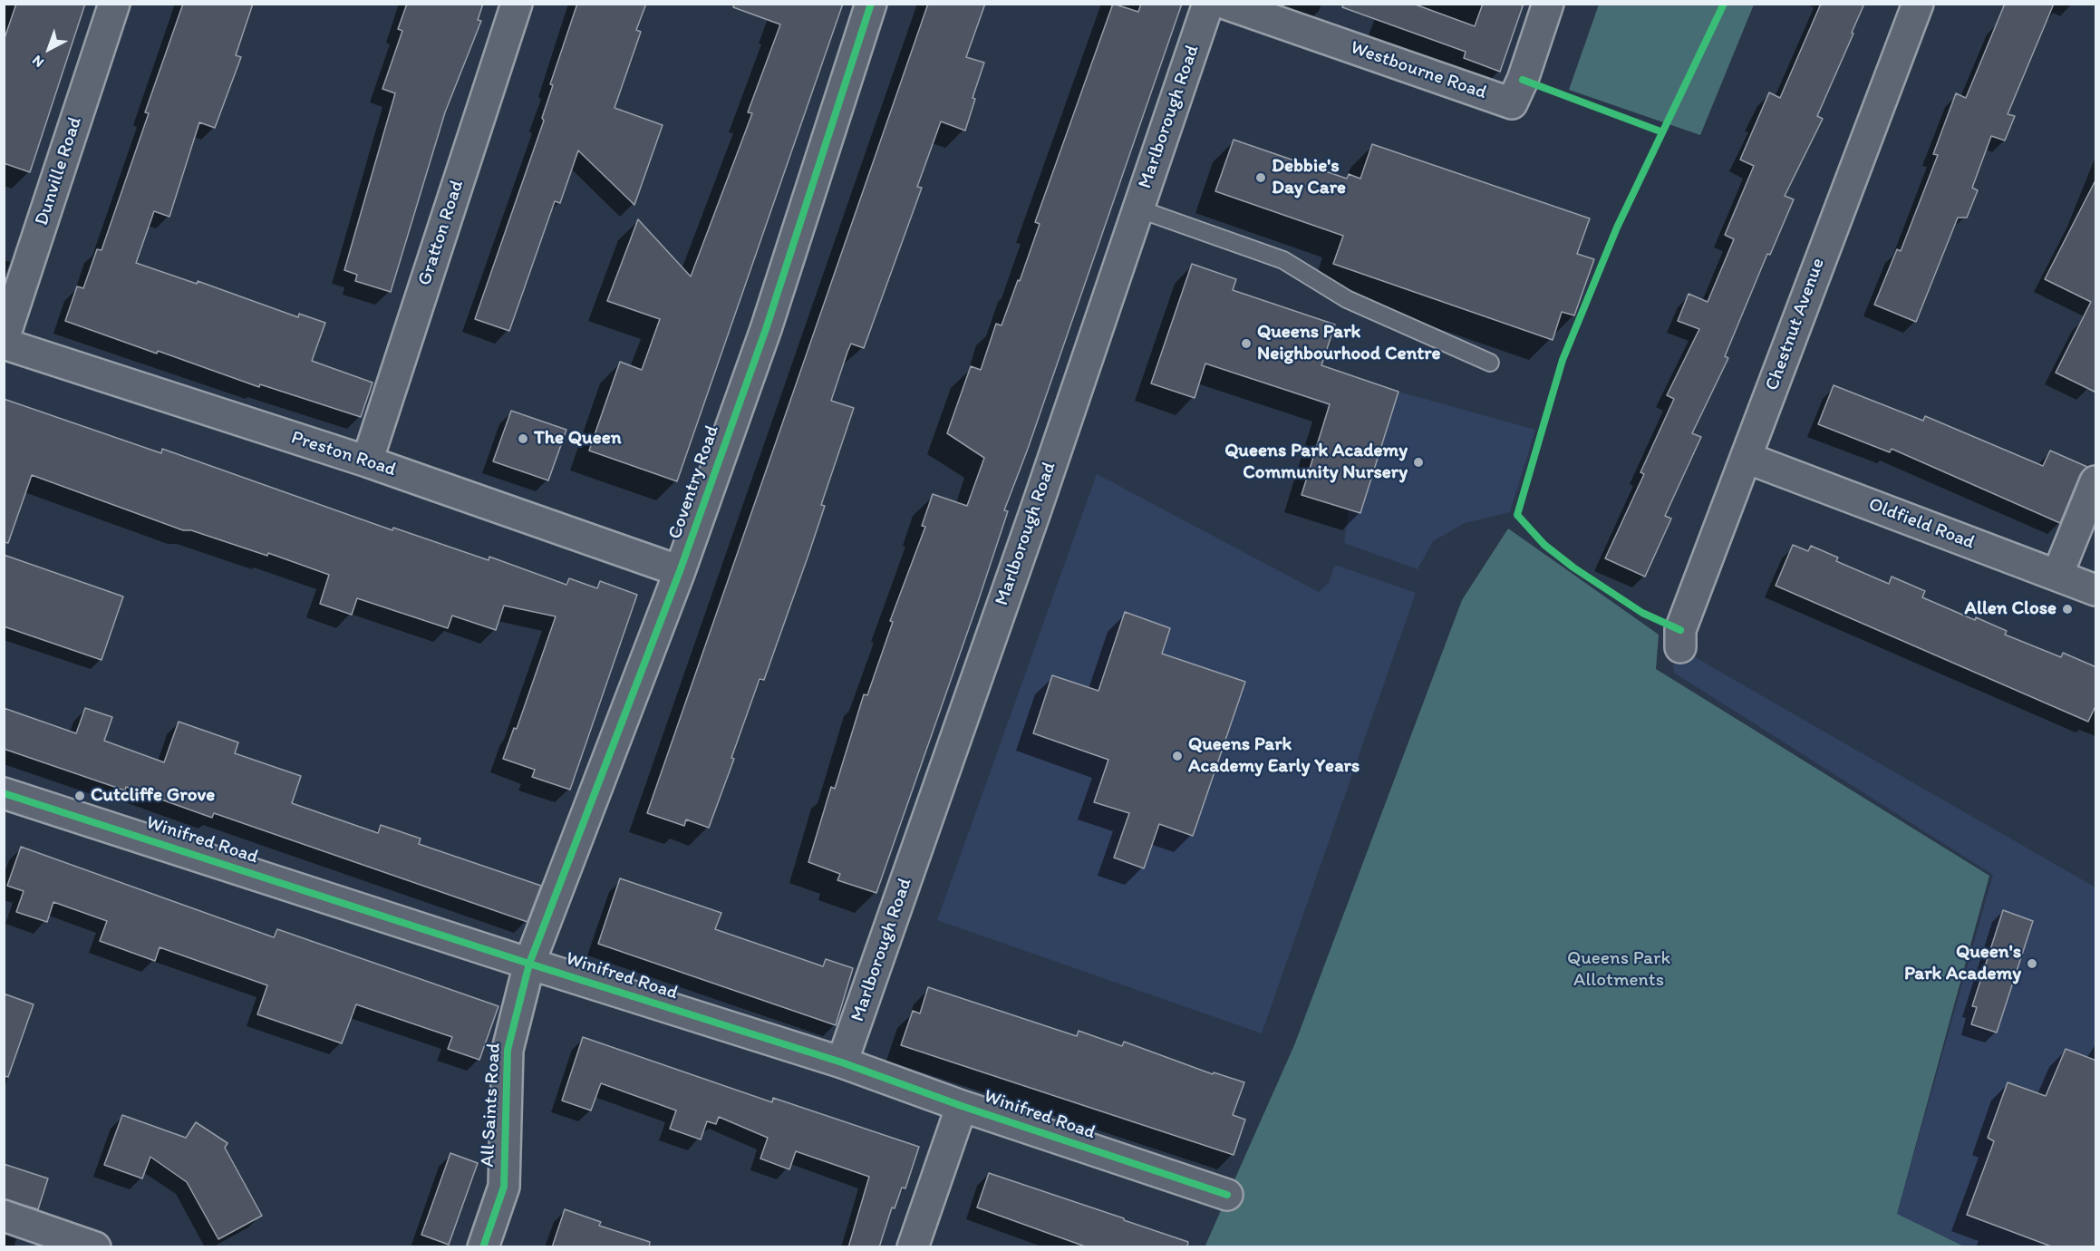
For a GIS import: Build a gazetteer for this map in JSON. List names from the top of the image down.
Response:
{
  "streets": {
    "street": [
      "Westbourne Road",
      "Marlborough Road",
      "Dunville Road",
      "Gratton Road",
      "Chestnut Avenue",
      "Preston Road",
      "Coventry Road",
      "Oldfield Road",
      "Winifred Road",
      "All Saints Road"
    ]
  },
  "crossings": [
    ["Marlborough Road", "Winifred Road"],
    ["Gratton Road", "Preston Road"],
    ["Chestnut Avenue", "Oldfield Road"],
    ["Preston Road", "Coventry Road"],
    ["Coventry Road", "Winifred Road"],
    ["Coventry Road", "All Saints Road"],
    ["Winifred Road", "All Saints Road"]
  ],
  "parks": ["Queens Park Allotments"],
  "places": [
    "Debbie's Day Care",
    "Queens Park Neighbourhood Centre",
    "The Queen",
    "Queens Park Academy Community Nursery",
    "Allen Close",
    "Queens Park Academy Early Years",
    "Cutcliffe Grove",
    "Queen's Park Academy"
  ],
  "north": "bottom left"
}
